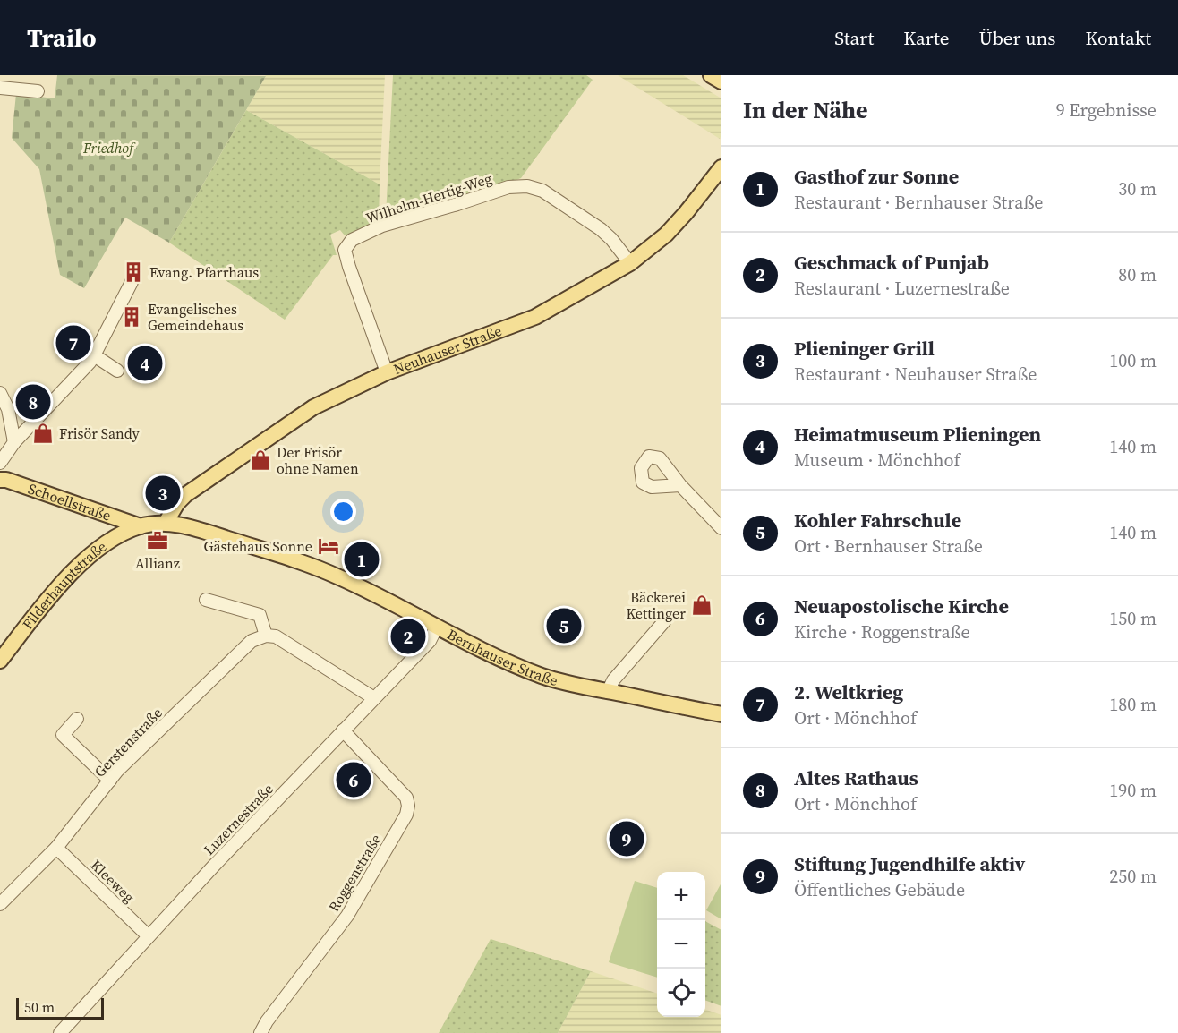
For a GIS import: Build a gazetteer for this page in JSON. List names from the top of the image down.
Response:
{
  "streets": {
    "main road": [
      "Neuhauser Straße",
      "Schoellstraße",
      "Filderhauptstraße",
      "Bernhauser Straße"
    ],
    "street": [
      "Wilhelm-Hertig-Weg",
      "Gerstenstraße",
      "Luzernestraße",
      "Roggenstraße",
      "Kleeweg"
    ]
  },
  "crossings": [
    ["Wilhelm-Hertig-Weg", "Neuhauser Straße"],
    ["Neuhauser Straße", "Bernhauser Straße"],
    ["Schoellstraße", "Filderhauptstraße"],
    ["Schoellstraße", "Bernhauser Straße"],
    ["Filderhauptstraße", "Bernhauser Straße"],
    ["Bernhauser Straße", "Luzernestraße"],
    ["Gerstenstraße", "Kleeweg"],
    ["Luzernestraße", "Roggenstraße"],
    ["Luzernestraße", "Kleeweg"]
  ],
  "parks": ["Friedhof"],
  "places": {
    "building": ["Evang. Pfarrhaus", "Evangelisches Gemeindehaus"],
    "shop": ["Frisör Sandy", "Der Frisör ohne Namen", "Bäckerei Kettinger"],
    "office": ["Allianz"],
    "hotel": ["Gästehaus Sonne"]
  },
  "scale_bar": "50 m",
  "page": {
    "header": "Trailo",
    "nav": [
      "Start",
      "Karte",
      "Über uns",
      "Kontakt"
    ],
    "heading": ["In der Nähe", "9 Ergebnisse"],
    "list": [
      {
        "mark": "1",
        "name": "Gasthof zur Sonne",
        "note": "Restaurant · Bernhauser Straße",
        "value": "30 m"
      },
      {
        "mark": "2",
        "name": "Geschmack of Punjab",
        "note": "Restaurant · Luzernestraße",
        "value": "80 m"
      },
      {
        "mark": "3",
        "name": "Plieninger Grill",
        "note": "Restaurant · Neuhauser Straße",
        "value": "100 m"
      },
      {
        "mark": "4",
        "name": "Heimatmuseum Plieningen",
        "note": "Museum · Mönchhof",
        "value": "140 m"
      },
      {
        "mark": "5",
        "name": "Kohler Fahrschule",
        "note": "Ort · Bernhauser Straße",
        "value": "140 m"
      },
      {
        "mark": "6",
        "name": "Neuapostolische Kirche",
        "note": "Kirche · Roggenstraße",
        "value": "150 m"
      },
      {
        "mark": "7",
        "name": "2. Weltkrieg",
        "note": "Ort · Mönchhof",
        "value": "180 m"
      },
      {
        "mark": "8",
        "name": "Altes Rathaus",
        "note": "Ort · Mönchhof",
        "value": "190 m"
      },
      {
        "mark": "9",
        "name": "Stiftung Jugendhilfe aktiv",
        "note": "Öffentliches Gebäude",
        "value": "250 m"
      }
    ],
    "pins": [
      "7",
      "4",
      "8",
      "3",
      "1",
      "5",
      "2",
      "6",
      "9"
    ],
    "map_buttons": ["+", "−"],
    "scale": "50 m"
  }
}
